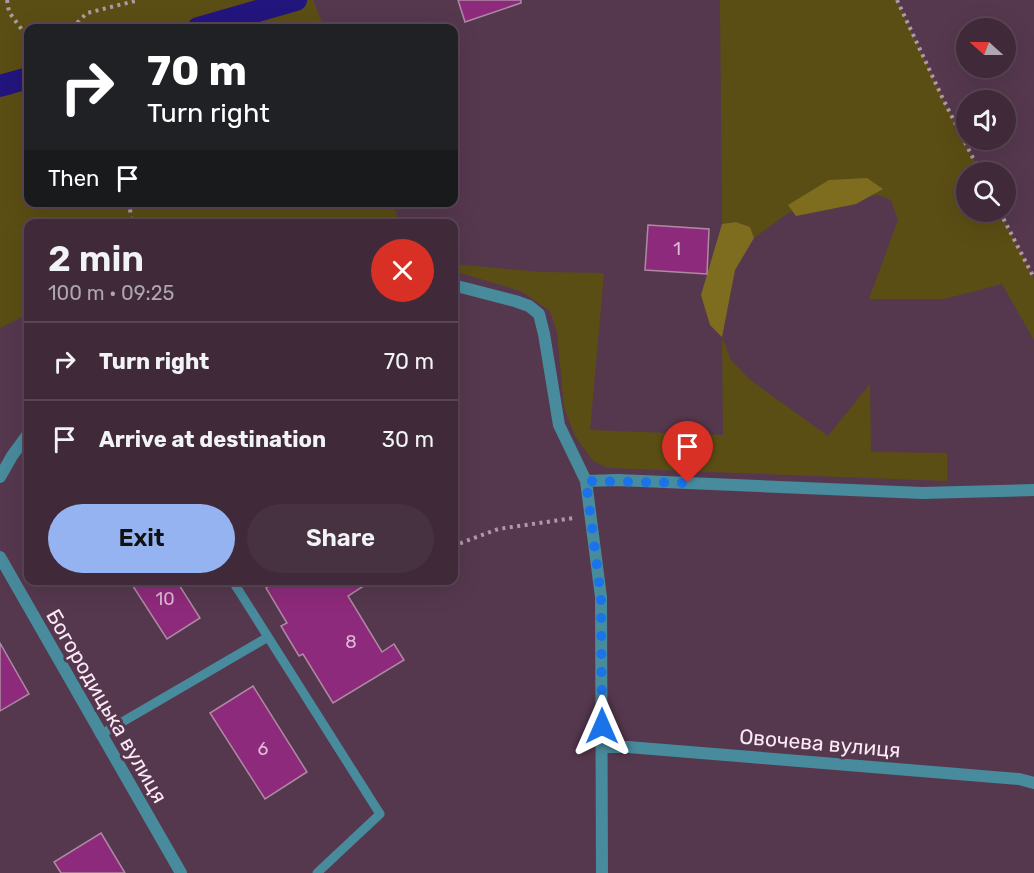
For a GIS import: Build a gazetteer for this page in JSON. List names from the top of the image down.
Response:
{
  "streets": {
    "street": ["Богородицька вулиця", "Овочева вулиця"]
  },
  "house_numbers": [
    "1",
    "10",
    "8",
    "6"
  ],
  "north": "left",
  "page": {
    "turn": ["70 m", "Turn right"],
    "then": "Then",
    "heading": ["2 min", "100 m · 09:25"],
    "list": [
      {
        "name": "Turn right",
        "value": "70 m"
      },
      {
        "name": "Arrive at destination",
        "value": "30 m"
      }
    ],
    "buttons": ["Exit", "Share"]
  }
}
